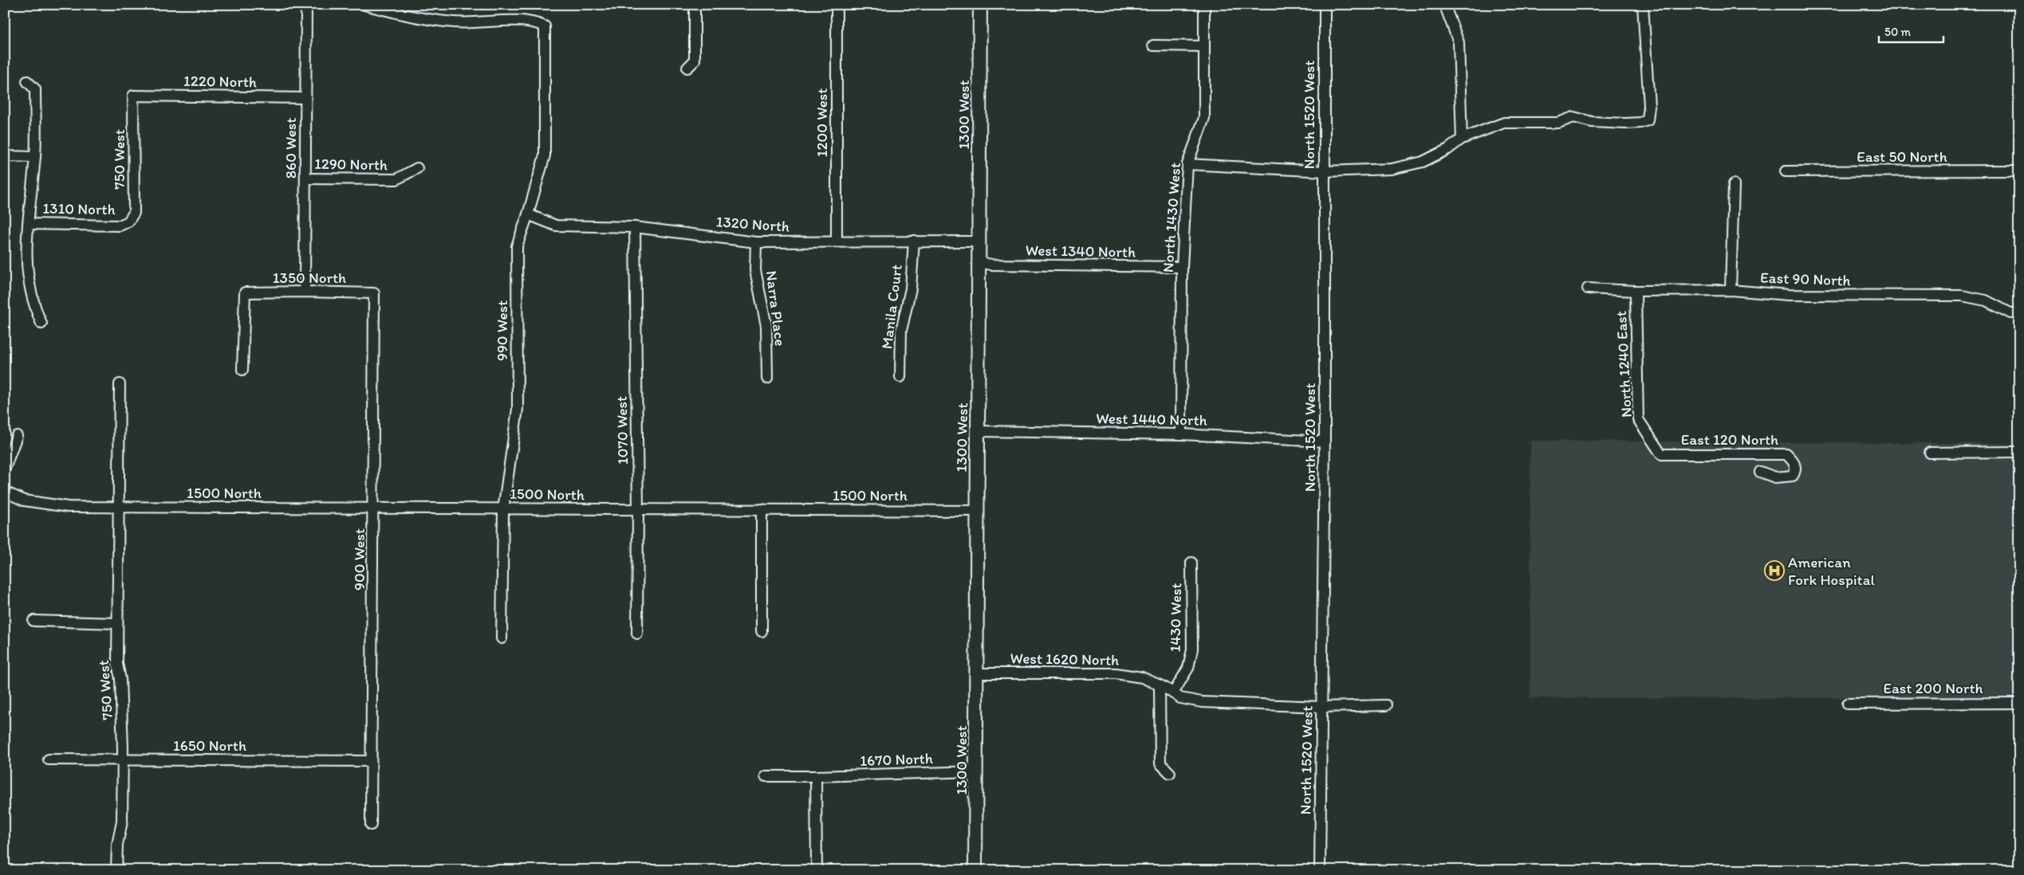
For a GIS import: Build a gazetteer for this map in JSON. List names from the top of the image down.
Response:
{
  "streets": {
    "street": [
      "1220 North",
      "1300 West",
      "North 1520 West",
      "1200 West",
      "860 West",
      "East 50 North",
      "750 West",
      "1290 North",
      "1310 North",
      "North 1430 West",
      "1320 North",
      "West 1340 North",
      "1350 North",
      "East 90 North",
      "Manila Court",
      "Narra Place",
      "990 West",
      "North 1240 East",
      "West 1440 North",
      "1070 West",
      "East 120 North",
      "1500 North",
      "900 West",
      "1430 West",
      "West 1620 North",
      "East 200 North",
      "1650 North",
      "1670 North"
    ]
  },
  "crossings": [
    ["1220 North", "860 West"],
    ["1220 North", "750 West"],
    ["1300 West", "1320 North"],
    ["1300 West", "West 1340 North"],
    ["1300 West", "West 1440 North"],
    ["1300 West", "1500 North"],
    ["1300 West", "West 1620 North"],
    ["1300 West", "1670 North"],
    ["North 1520 West", "West 1440 North"],
    ["North 1520 West", "West 1620 North"],
    ["1200 West", "1320 North"],
    ["860 West", "1290 North"],
    ["860 West", "1350 North"],
    ["750 West", "1310 North"],
    ["750 West", "1500 North"],
    ["750 West", "1650 North"],
    ["North 1430 West", "West 1340 North"],
    ["North 1430 West", "West 1440 North"],
    ["1320 North", "Manila Court"],
    ["1320 North", "Narra Place"],
    ["1320 North", "990 West"],
    ["1320 North", "1070 West"],
    ["1350 North", "900 West"],
    ["East 90 North", "North 1240 East"],
    ["990 West", "1500 North"],
    ["North 1240 East", "East 120 North"],
    ["1070 West", "1500 North"],
    ["1500 North", "900 West"],
    ["900 West", "1650 North"],
    ["1430 West", "West 1620 North"]
  ],
  "places": {
    "hospital": ["American Fork Hospital"]
  },
  "scale_bar": "50 m"
}
